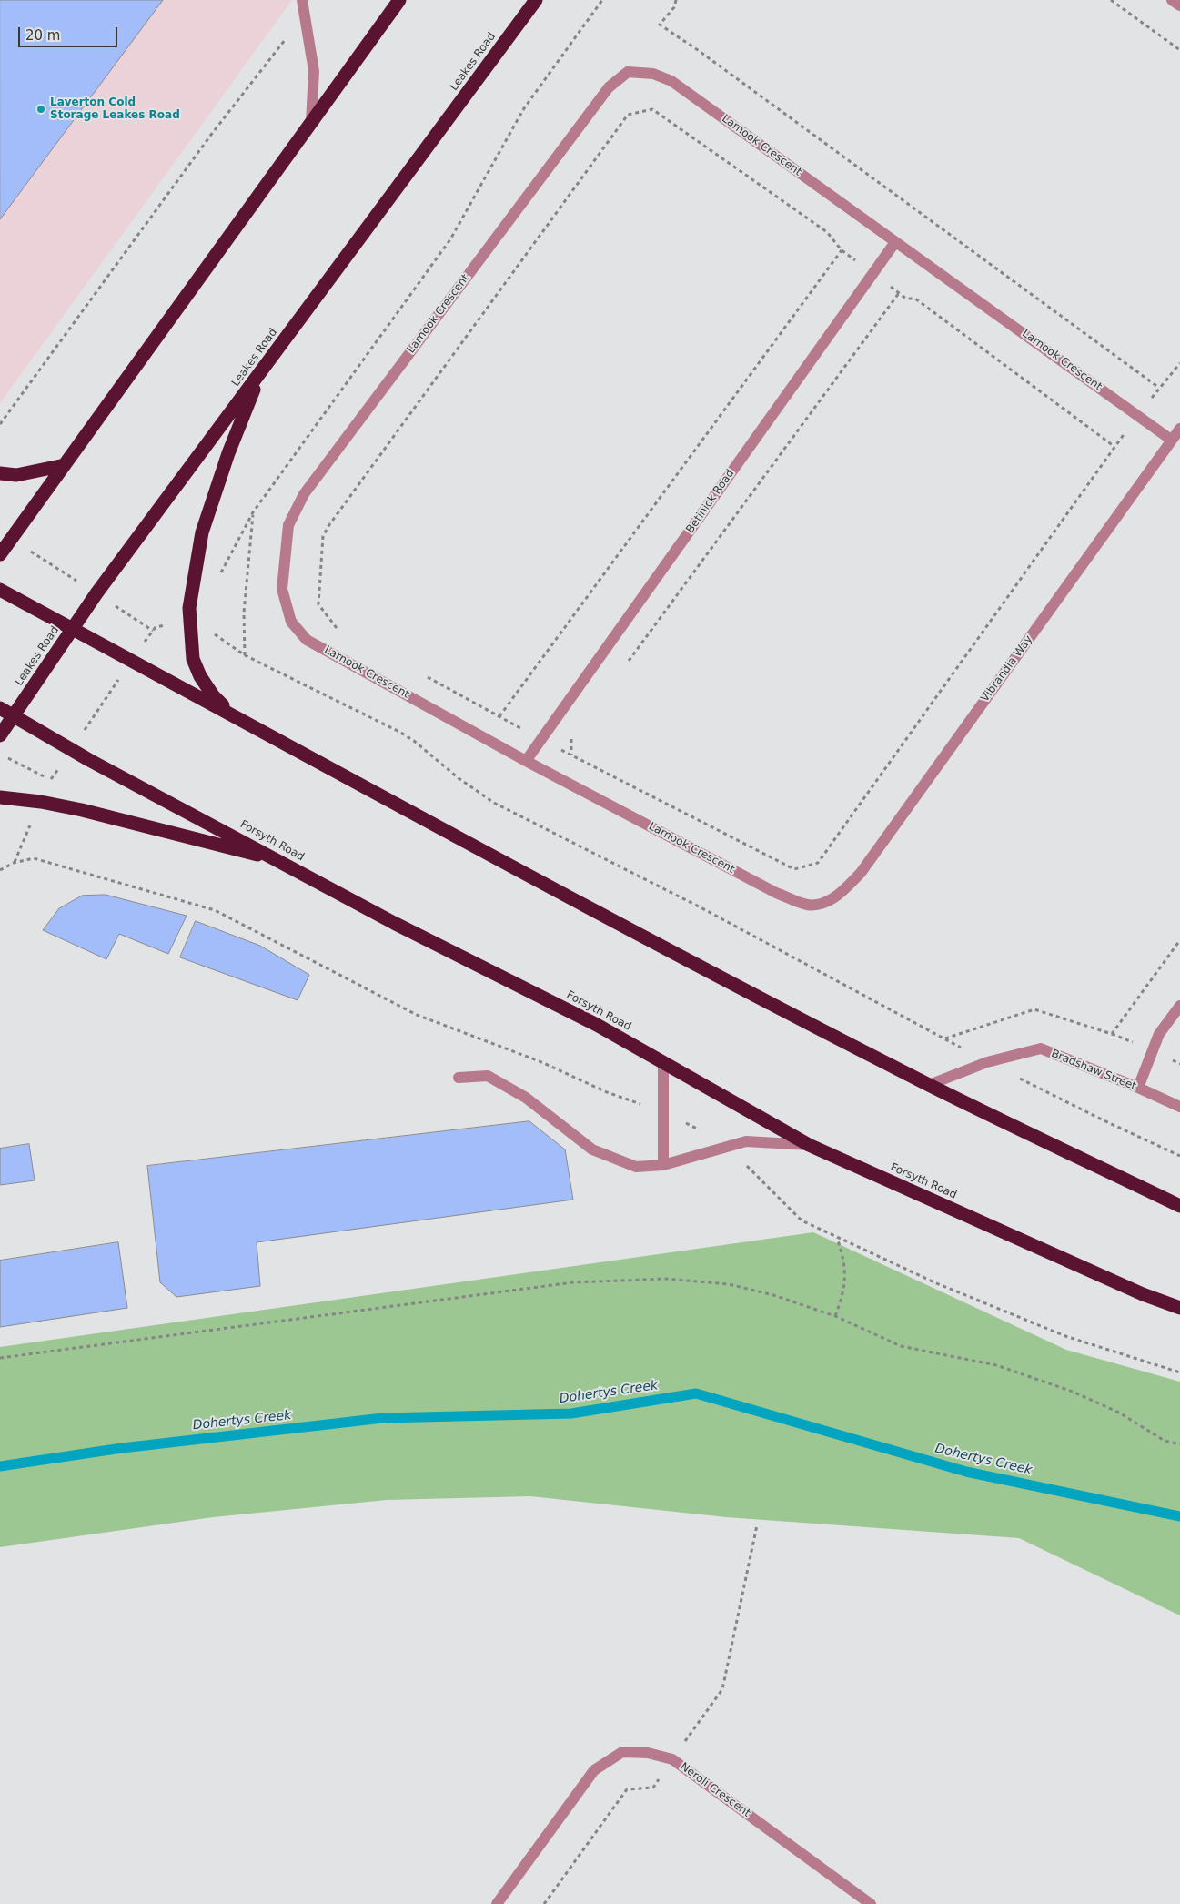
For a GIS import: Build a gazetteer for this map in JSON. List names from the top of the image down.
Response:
{
  "streets": {
    "highway": ["Leakes Road", "Forsyth Road"],
    "street": [
      "Larnook Crescent",
      "Betinick Road",
      "Vibrandia Way",
      "Bradshaw Street",
      "Neroli Crescent"
    ]
  },
  "crossings": [
    ["Leakes Road", "Forsyth Road"],
    ["Larnook Crescent", "Betinick Road"],
    ["Larnook Crescent", "Vibrandia Way"]
  ],
  "water": ["Dohertys Creek"],
  "places": ["Laverton Cold Storage Leakes Road"],
  "scale_bar": "20 m"
}
